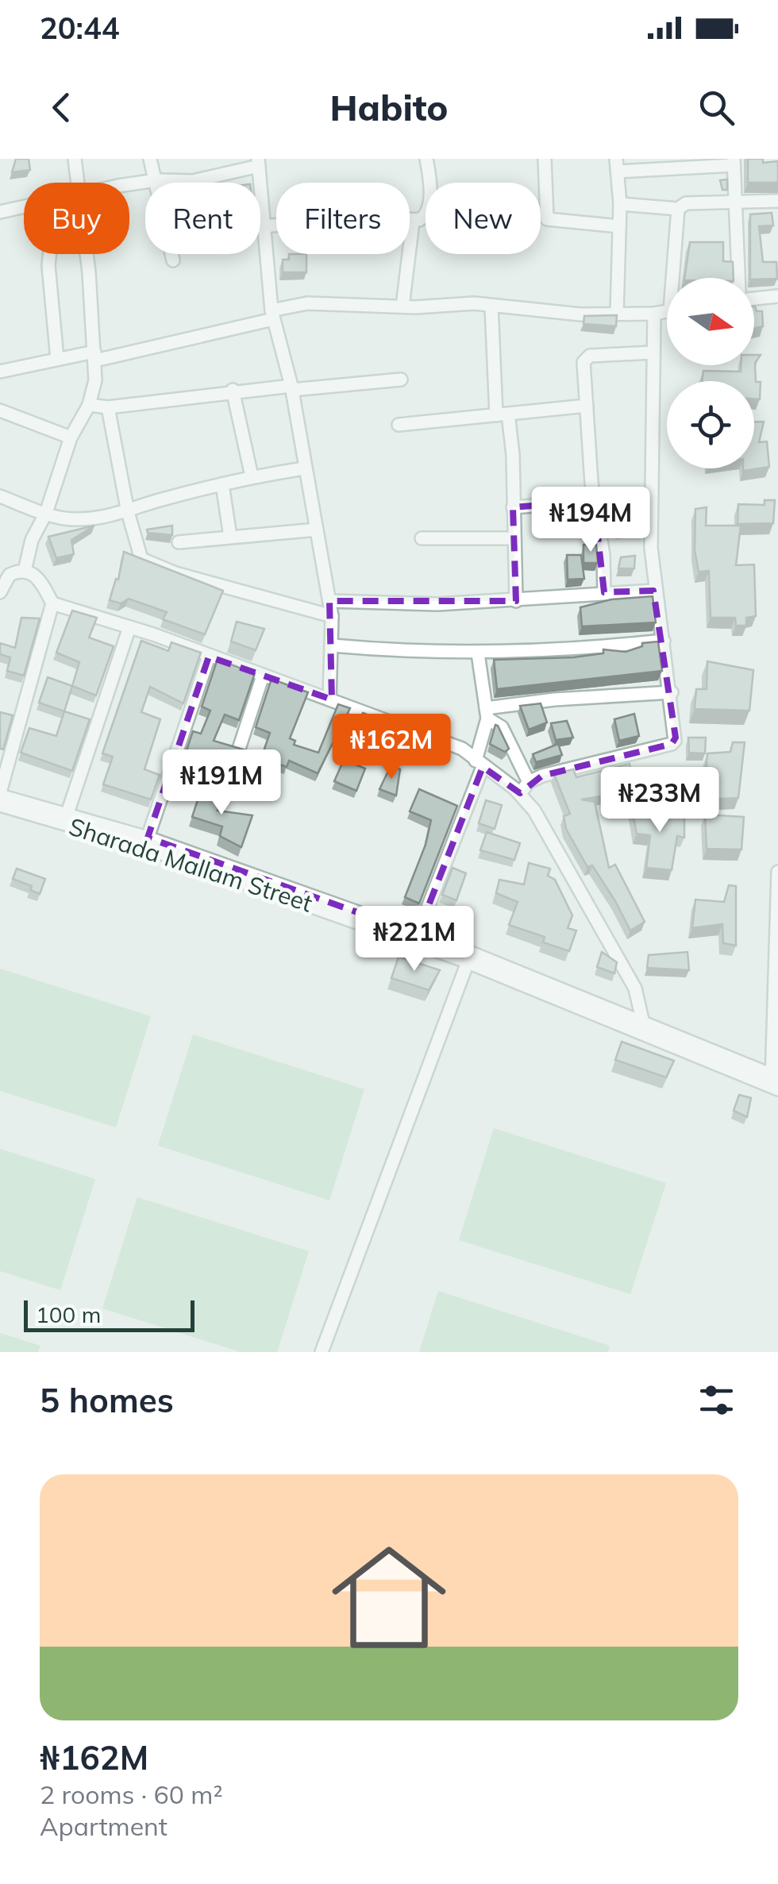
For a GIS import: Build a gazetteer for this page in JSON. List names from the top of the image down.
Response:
{
  "streets": {
    "street": ["Sharada Mallam Street"]
  },
  "scale_bar": "100 m",
  "north": "right",
  "page": {
    "status": "20:44",
    "header": "Habito",
    "chip": [
      "Buy",
      "Rent",
      "Filters",
      "New"
    ],
    "price": [
      "₦194M",
      "₦162M",
      "₦191M",
      "₦233M",
      "₦221M"
    ],
    "scale": "100 m",
    "heading": "5 homes",
    "list": [
      {
        "name": "₦162M",
        "note": "2 rooms · 60 m² · Apartment"
      }
    ]
  }
}
